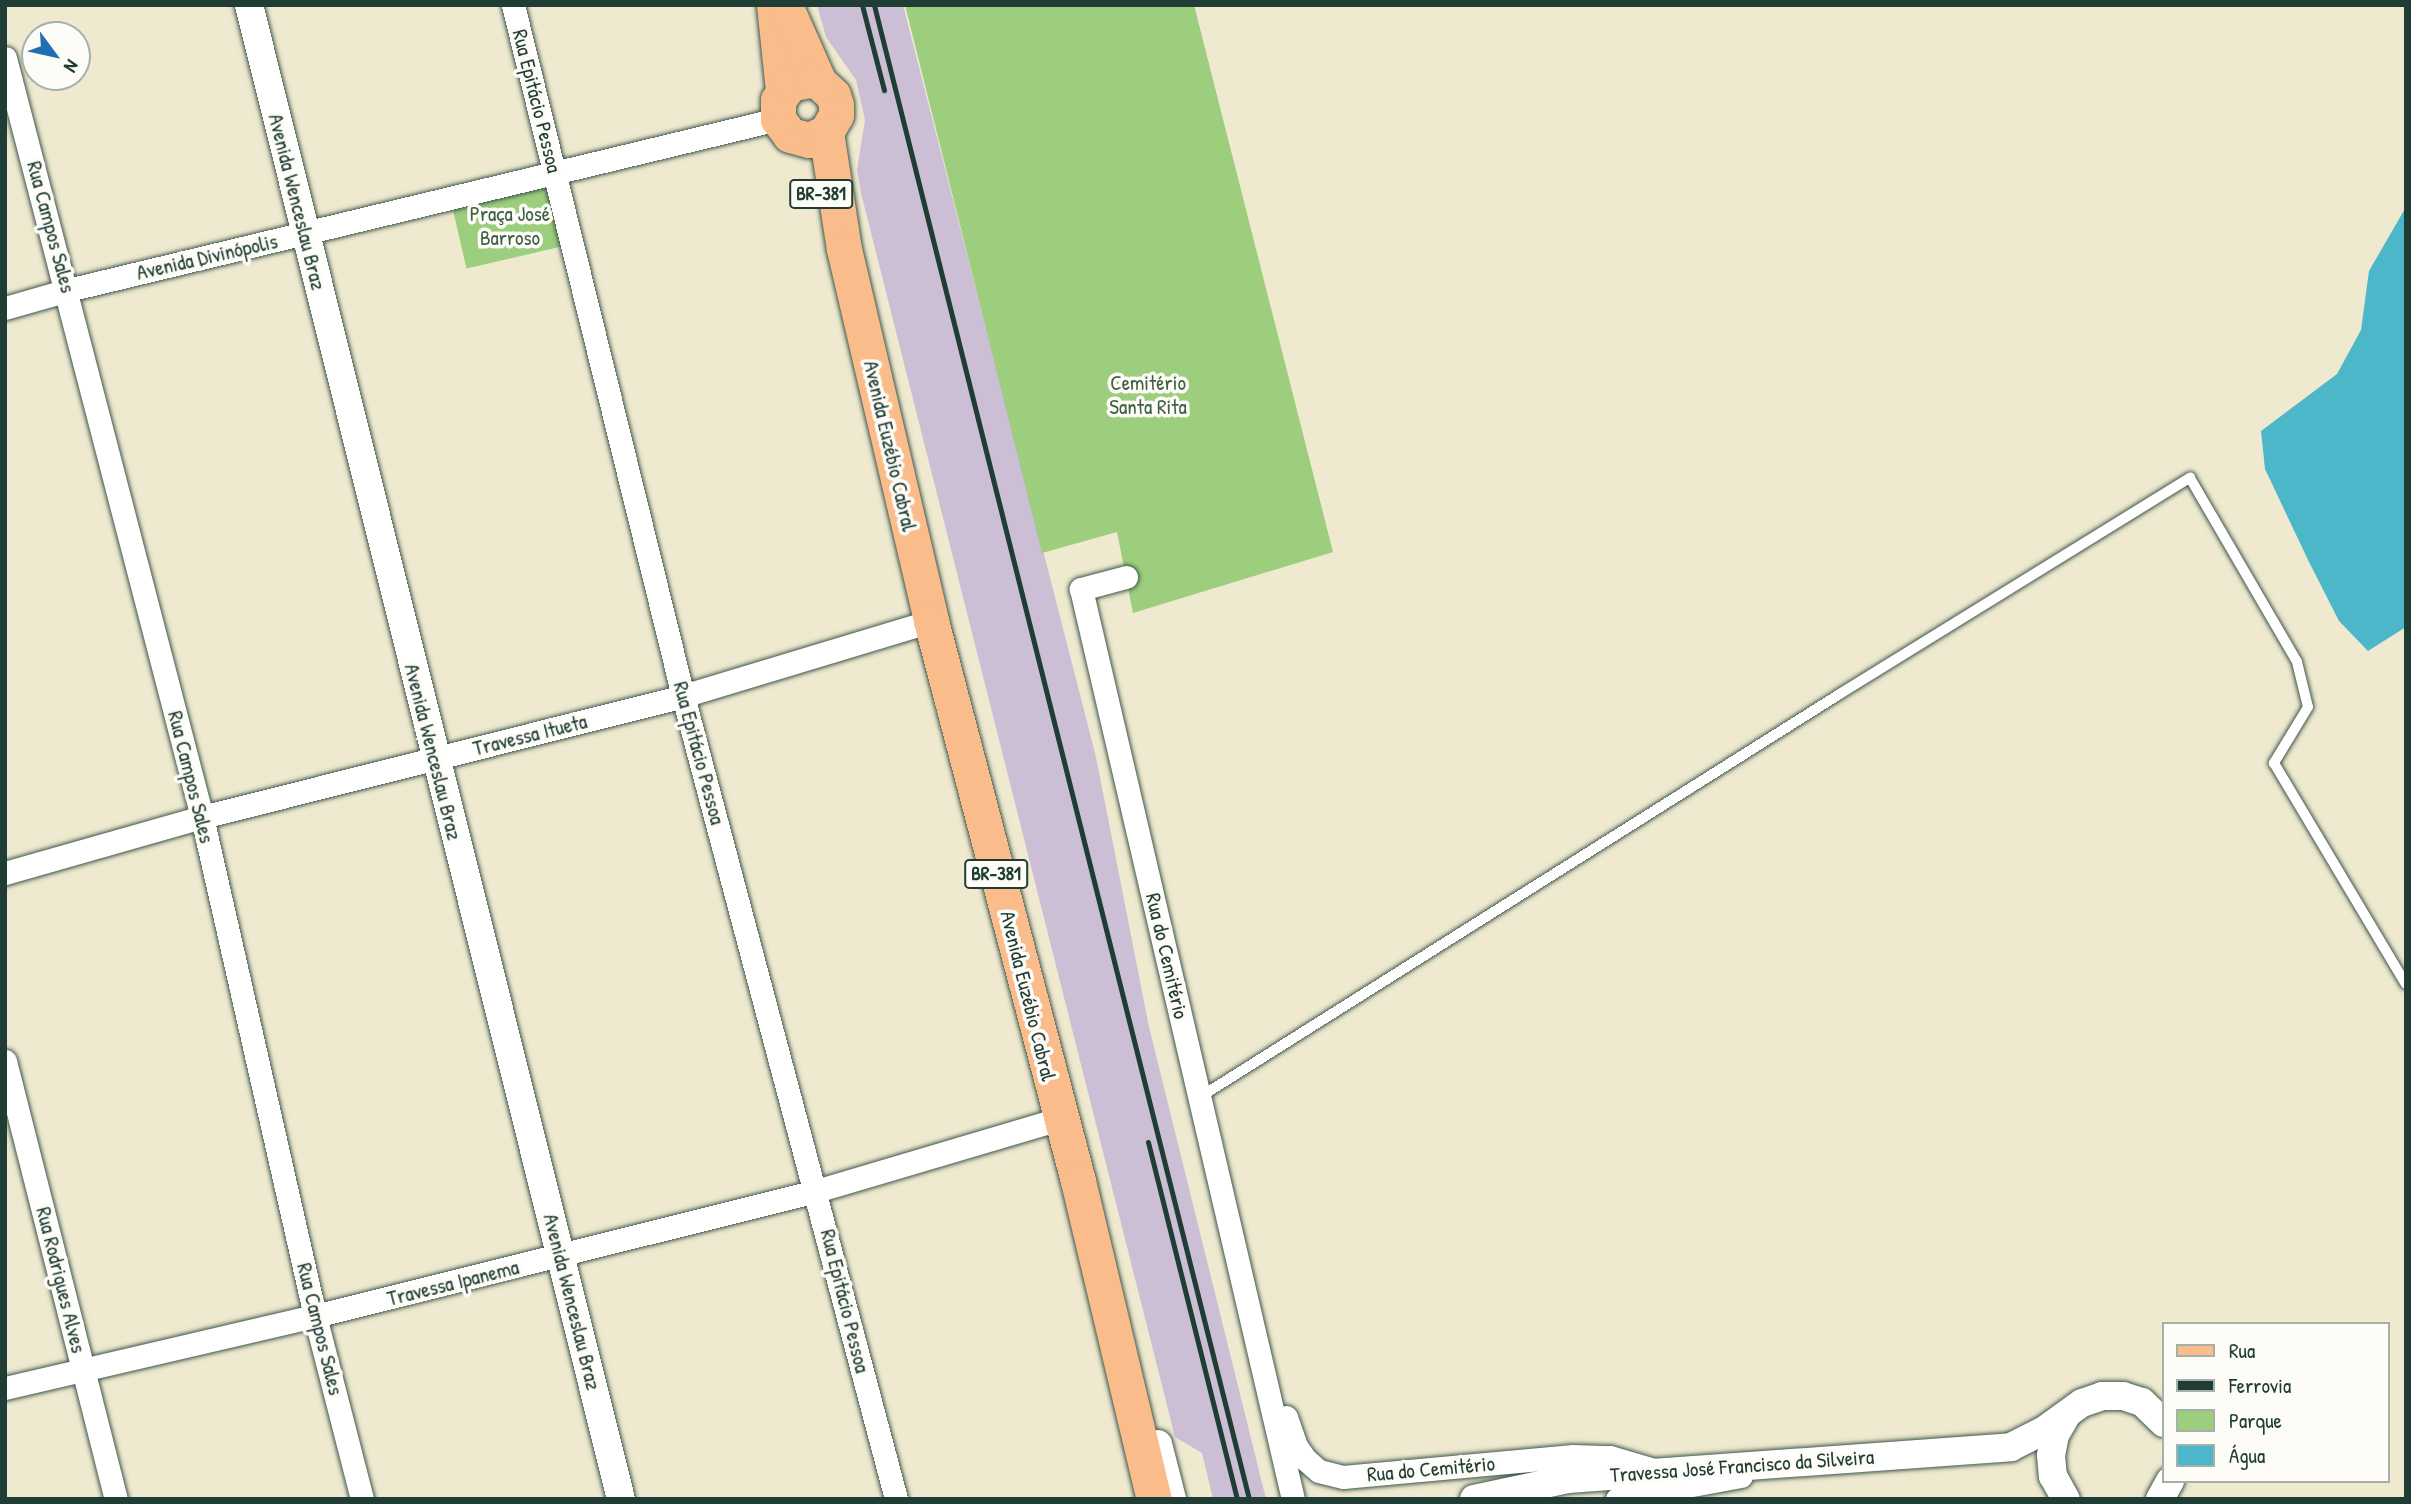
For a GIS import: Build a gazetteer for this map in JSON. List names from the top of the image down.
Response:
{
  "streets": {
    "main road": ["BR-381", "Avenida Euzébio Cabral"],
    "street": [
      "Rua Epitácio Pessoa",
      "Avenida Wenceslau Braz",
      "Rua Campos Sales",
      "Avenida Divinópolis",
      "Travessa Itueta",
      "Rua do Cemitério",
      "Rua Rodrigues Alves",
      "Travessa Ipanema",
      "Travessa José Francisco da Silveira"
    ]
  },
  "crossings": [
    ["Rua Epitácio Pessoa", "Avenida Divinópolis"],
    ["Rua Epitácio Pessoa", "Travessa Itueta"],
    ["Rua Epitácio Pessoa", "Travessa Ipanema"],
    ["Avenida Wenceslau Braz", "Avenida Divinópolis"],
    ["Avenida Wenceslau Braz", "Travessa Itueta"],
    ["Avenida Wenceslau Braz", "Travessa Ipanema"],
    ["Rua Campos Sales", "Avenida Divinópolis"],
    ["Rua Campos Sales", "Travessa Itueta"],
    ["Rua Campos Sales", "Travessa Ipanema"],
    ["Avenida Divinópolis", "Avenida Euzébio Cabral"],
    ["Avenida Euzébio Cabral", "Travessa Itueta"],
    ["Avenida Euzébio Cabral", "Travessa Ipanema"],
    ["Rua do Cemitério", "Travessa José Francisco da Silveira"],
    ["Rua Rodrigues Alves", "Travessa Ipanema"]
  ],
  "parks": ["Praça José Barroso", "Cemitério Santa Rita"],
  "legend": [
    "Rua",
    "Ferrovia",
    "Parque",
    "Água"
  ],
  "north": "bottom right"
}
